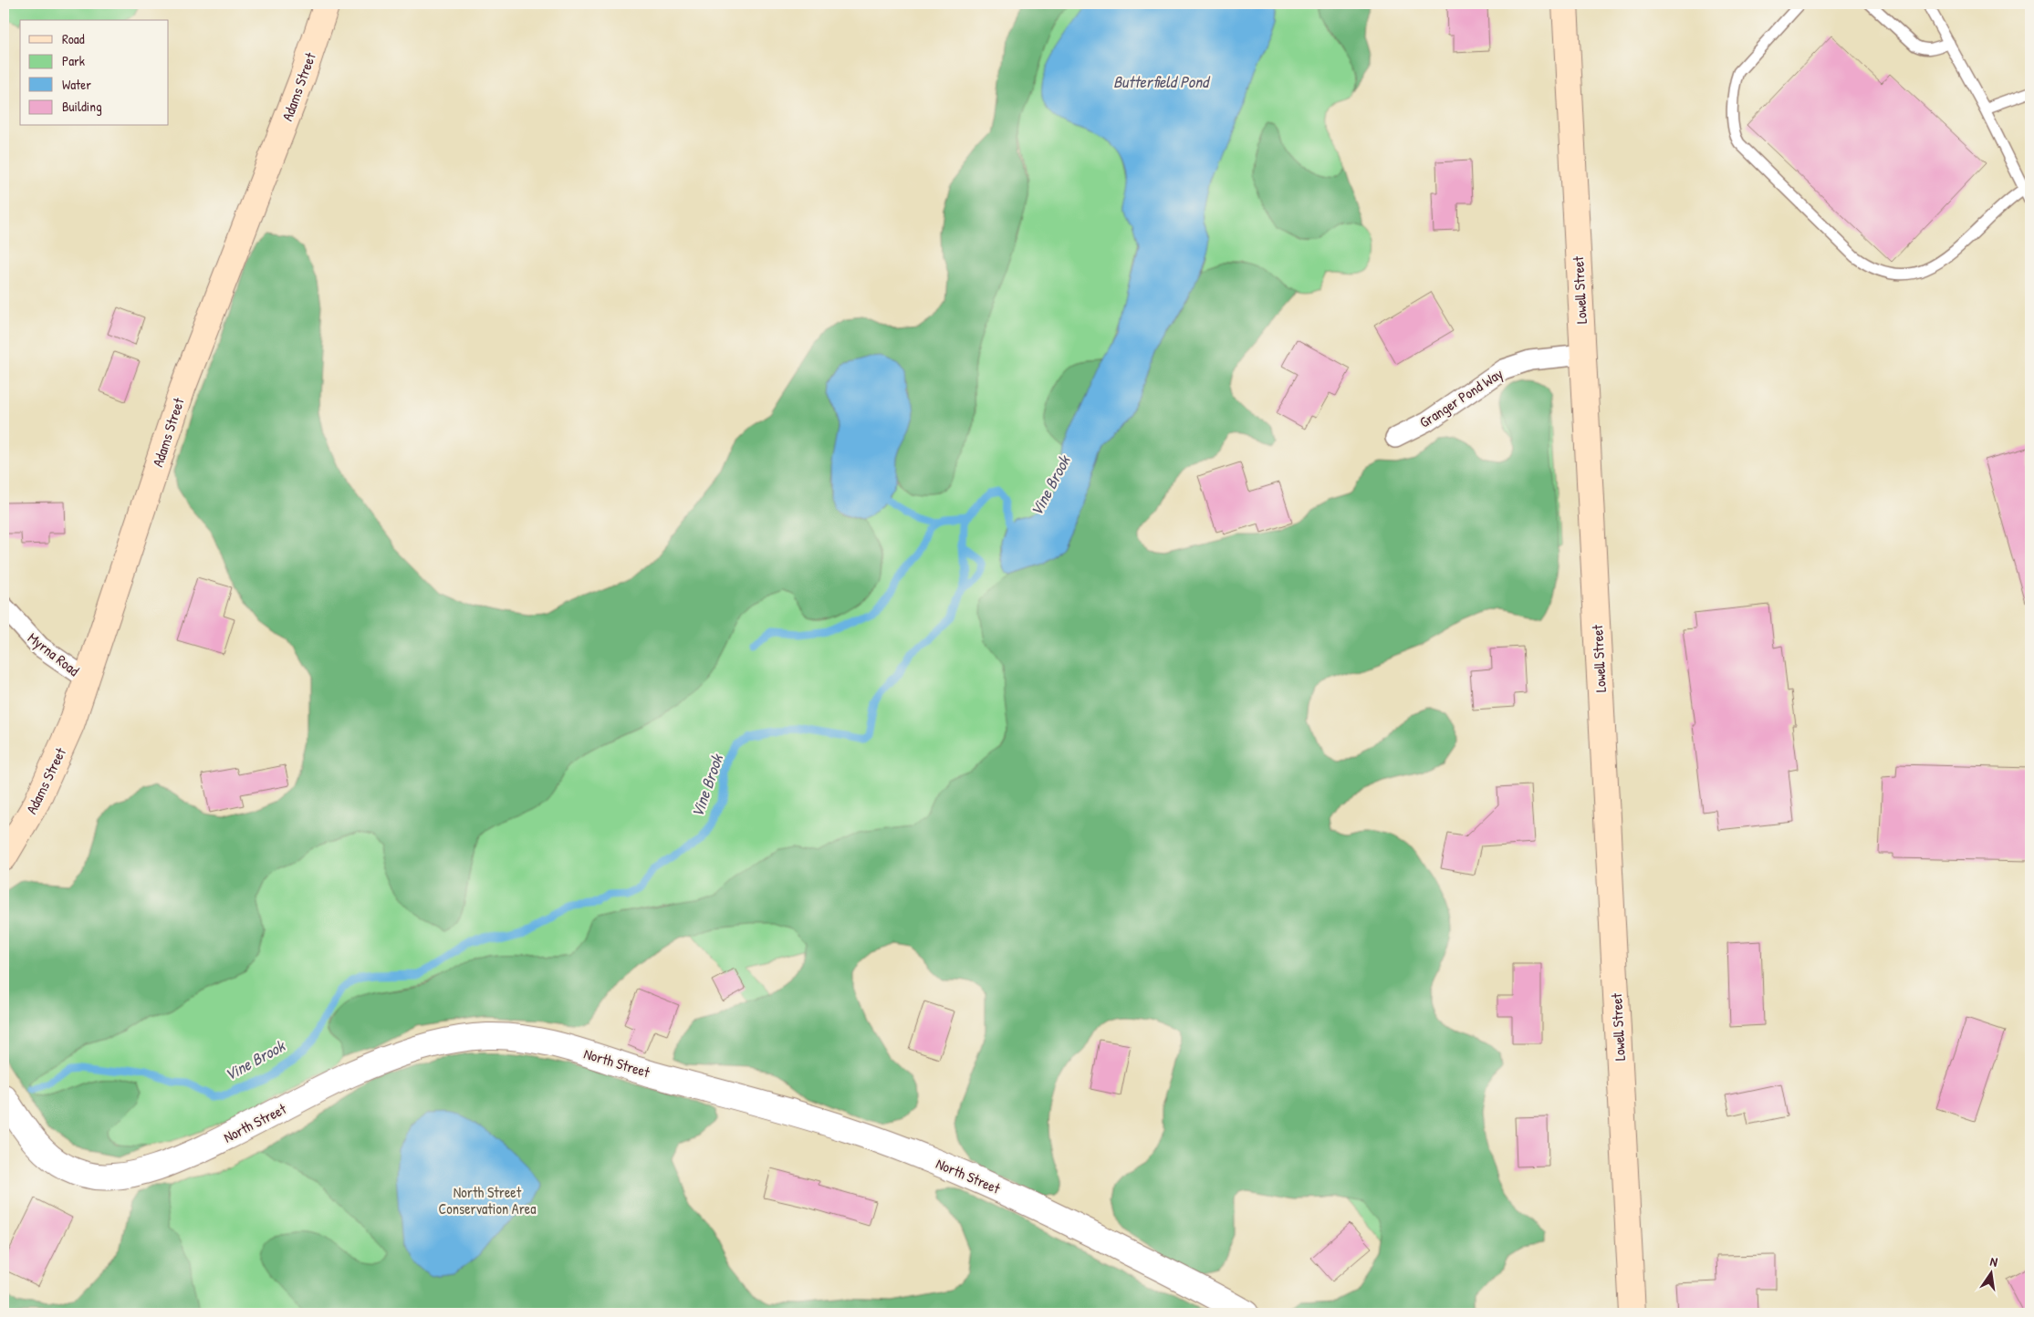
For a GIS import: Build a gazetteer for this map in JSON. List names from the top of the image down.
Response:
{
  "streets": {
    "main road": ["Adams Street", "Lowell Street"],
    "street": ["Granger Pond Way", "Myrna Road", "North Street"]
  },
  "crossings": [
    ["Adams Street", "Myrna Road"],
    ["Lowell Street", "Granger Pond Way"]
  ],
  "water": ["Butterfield Pond", "Vine Brook"],
  "parks": ["North Street Conservation Area"],
  "legend": [
    "Road",
    "Park",
    "Water",
    "Building"
  ],
  "north": "top"
}
